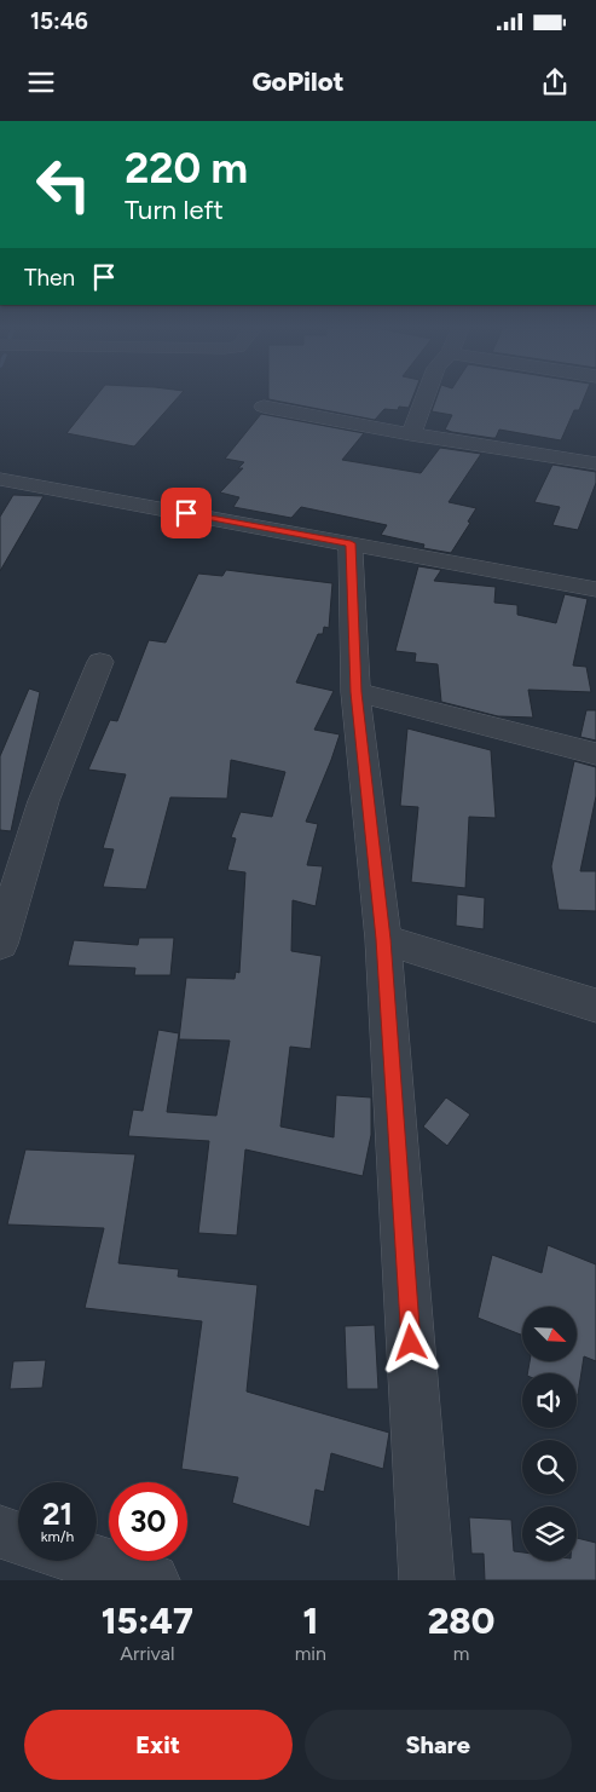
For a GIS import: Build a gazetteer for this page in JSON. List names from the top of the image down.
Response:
{
  "north": "bottom right",
  "page": {
    "status": "15:46",
    "header": "GoPilot",
    "turn": ["220 m", "Turn left"],
    "then": "Then",
    "speed": "21 km/h",
    "limit": "30",
    "eta": [
      "15:47",
      "Arrival",
      "1",
      "min",
      "280",
      "m"
    ],
    "buttons": ["Exit", "Share"]
  }
}
